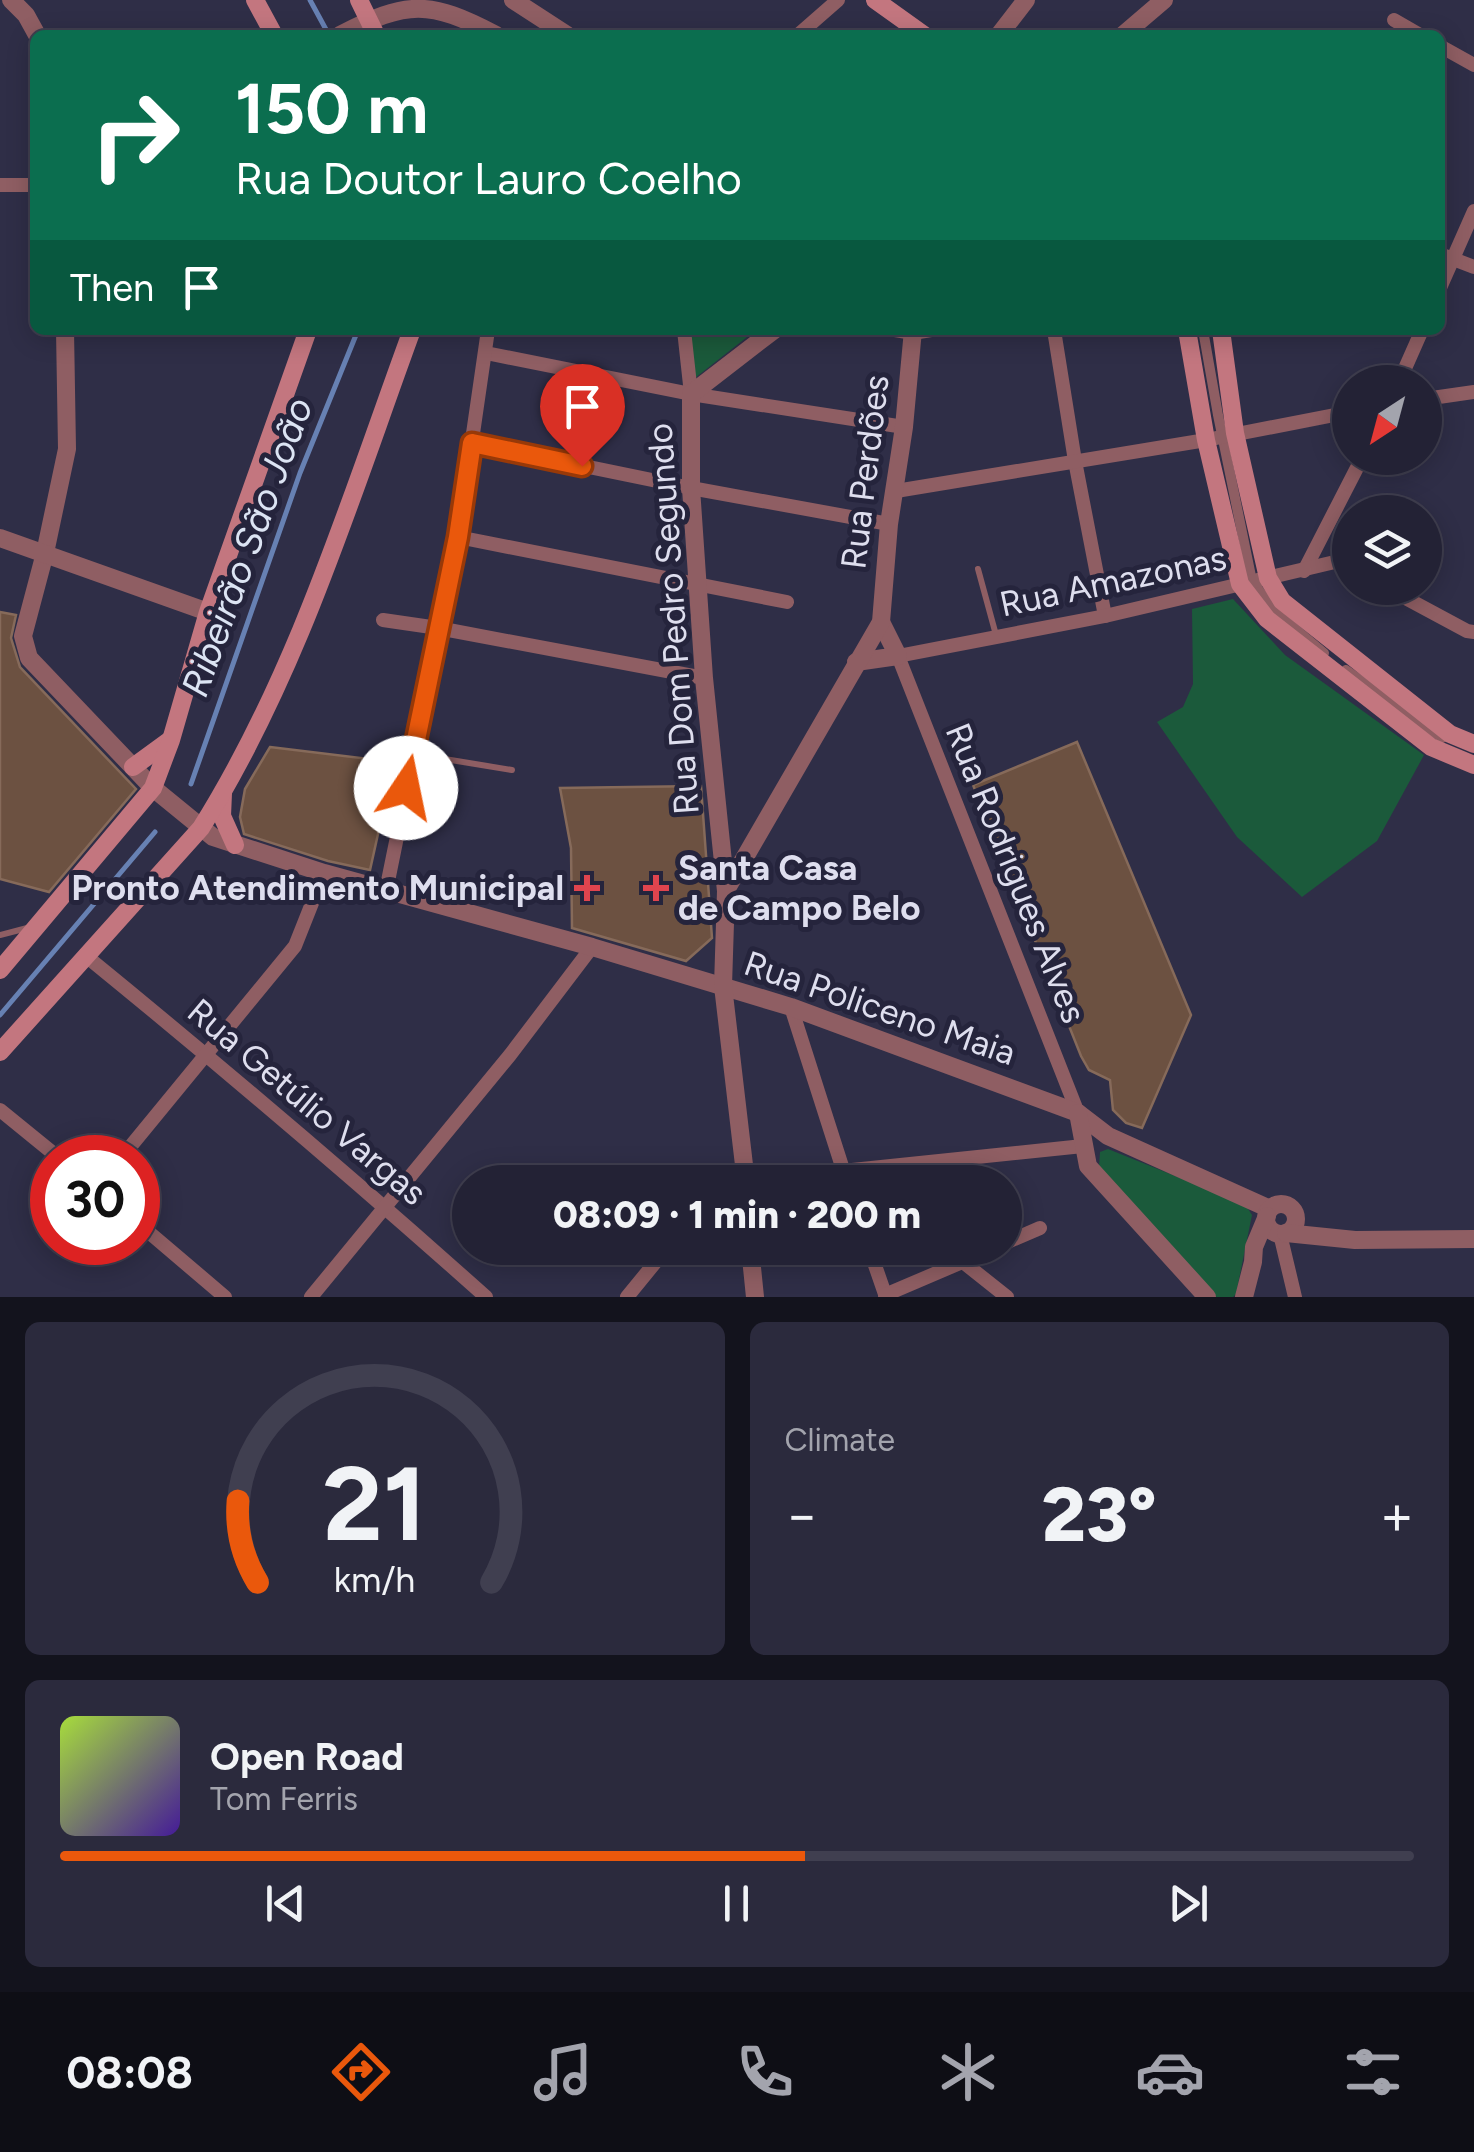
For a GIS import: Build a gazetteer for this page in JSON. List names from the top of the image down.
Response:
{
  "streets": {
    "street": [
      "Rua Perdões",
      "Rua Amazonas",
      "Rua Dom Pedro Segundo",
      "Rua Rodrigues Alves",
      "Rua Policeno Maia",
      "Rua Getúlio Vargas"
    ]
  },
  "crossings": [
    ["Rua Amazonas", "Rua Rodrigues Alves"],
    ["Rua Dom Pedro Segundo", "Rua Policeno Maia"],
    ["Rua Rodrigues Alves", "Rua Policeno Maia"]
  ],
  "water": ["Ribeirão São João"],
  "places": {
    "health": ["Pronto Atendimento Municipal", "Santa Casa de Campo Belo"]
  },
  "north": "bottom left",
  "page": {
    "turn": ["150 m", "Rua Doutor Lauro Coelho"],
    "then": "Then",
    "limit": "30",
    "trip": "08:09 · 1 min · 200 m",
    "tile": "Climate",
    "heat": ["−", "23°", "+"],
    "song": ["Open Road", "Tom Ferris"],
    "tabs": "08:08",
    "gauge": ["21", "km/h"]
  }
}
